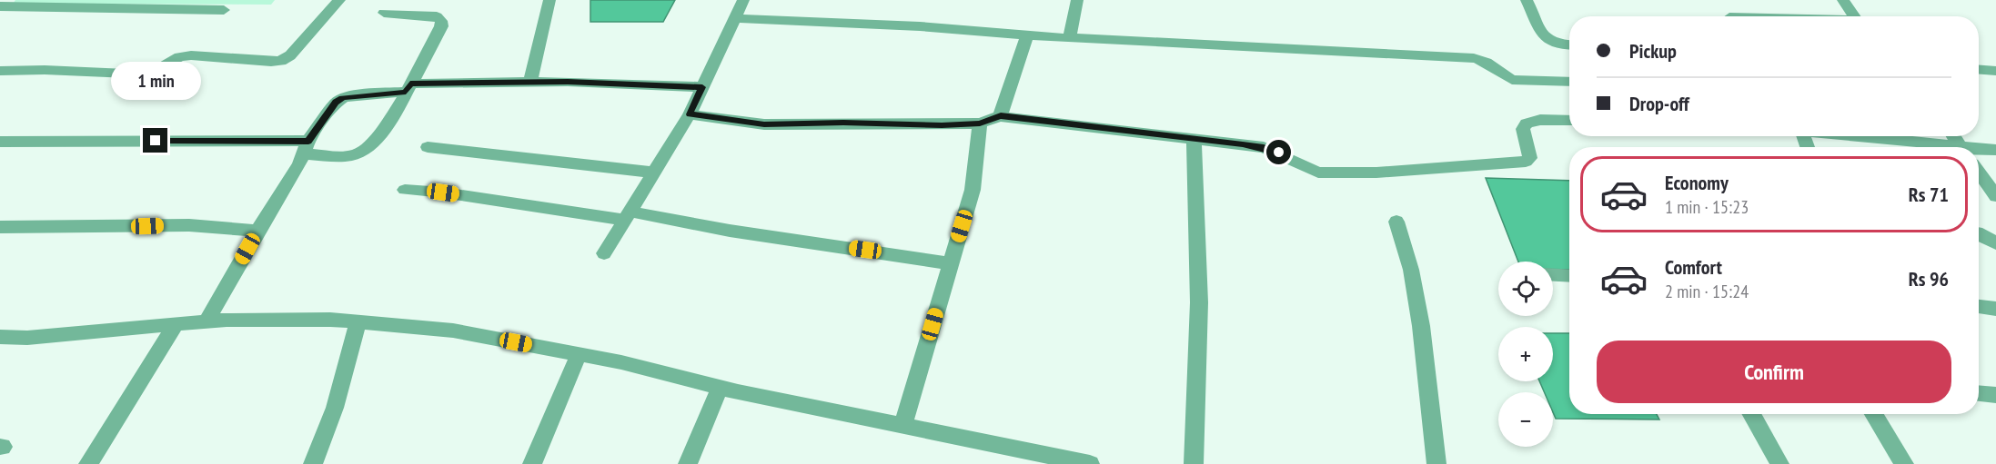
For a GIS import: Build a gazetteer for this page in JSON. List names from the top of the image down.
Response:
{
  "page": {
    "banner": ["Pickup", "Drop-off"],
    "bubble": "1 min",
    "list": [
      {
        "name": "Economy",
        "note": "1 min · 15:23",
        "value": "Rs 71"
      },
      {
        "name": "Comfort",
        "note": "2 min · 15:24",
        "value": "Rs 96"
      }
    ],
    "map_buttons": ["+", "−"],
    "buttons": "Confirm"
  }
}
